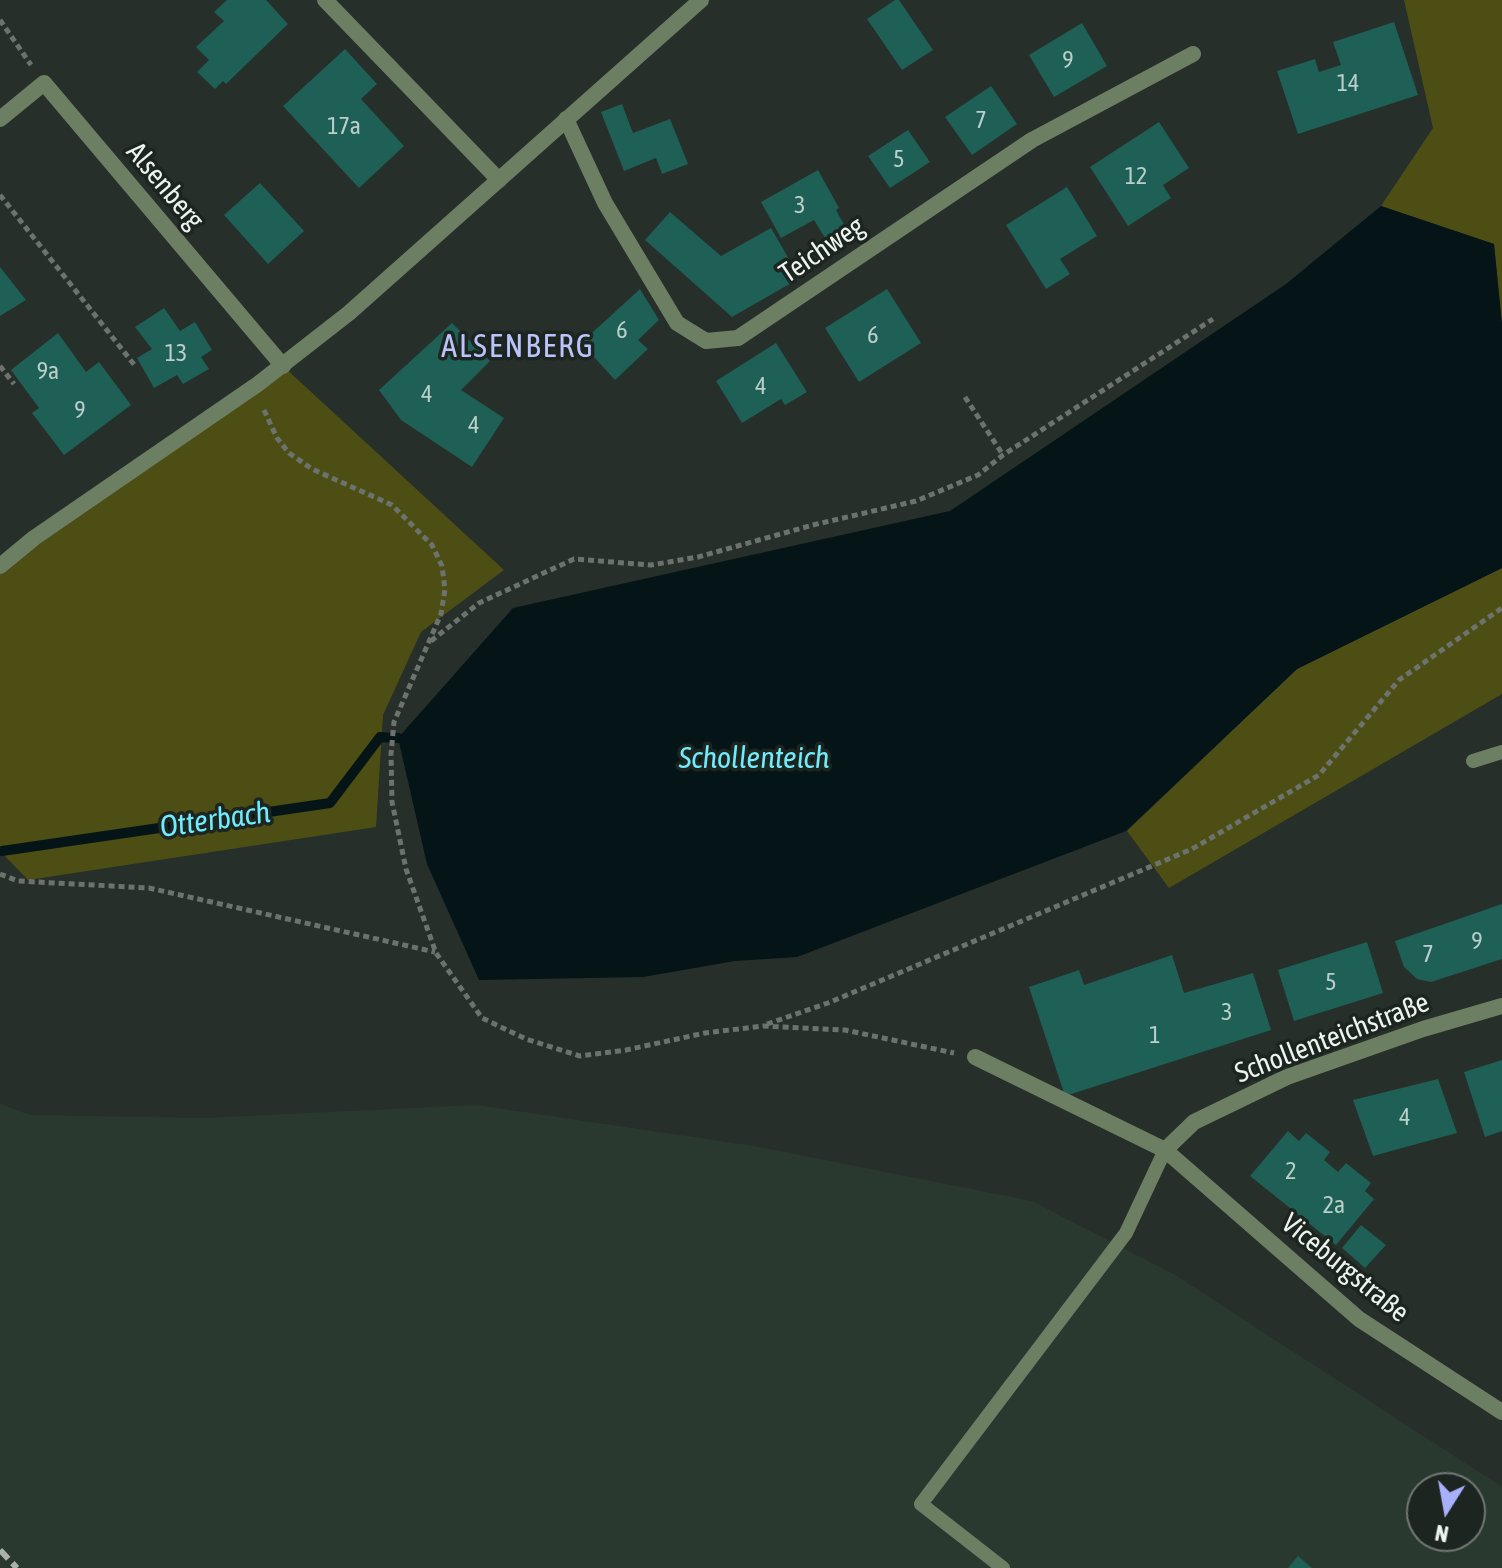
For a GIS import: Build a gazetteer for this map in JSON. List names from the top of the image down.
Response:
{
  "streets": {
    "street": [
      "Alsenberg",
      "Teichweg",
      "Schollenteichstraße",
      "Viceburgstraße"
    ]
  },
  "crossings": [
    ["Schollenteichstraße", "Viceburgstraße"]
  ],
  "districts": ["ALSENBERG"],
  "water": ["Schollenteich", "Otterbach"],
  "house_numbers": [
    "9",
    "14",
    "7",
    "17a",
    "5",
    "12",
    "3",
    "6",
    "6",
    "13",
    "9a",
    "4",
    "4",
    "9",
    "4",
    "9",
    "7",
    "5",
    "3",
    "1",
    "4",
    "2",
    "2a"
  ],
  "north": "bottom"
}
